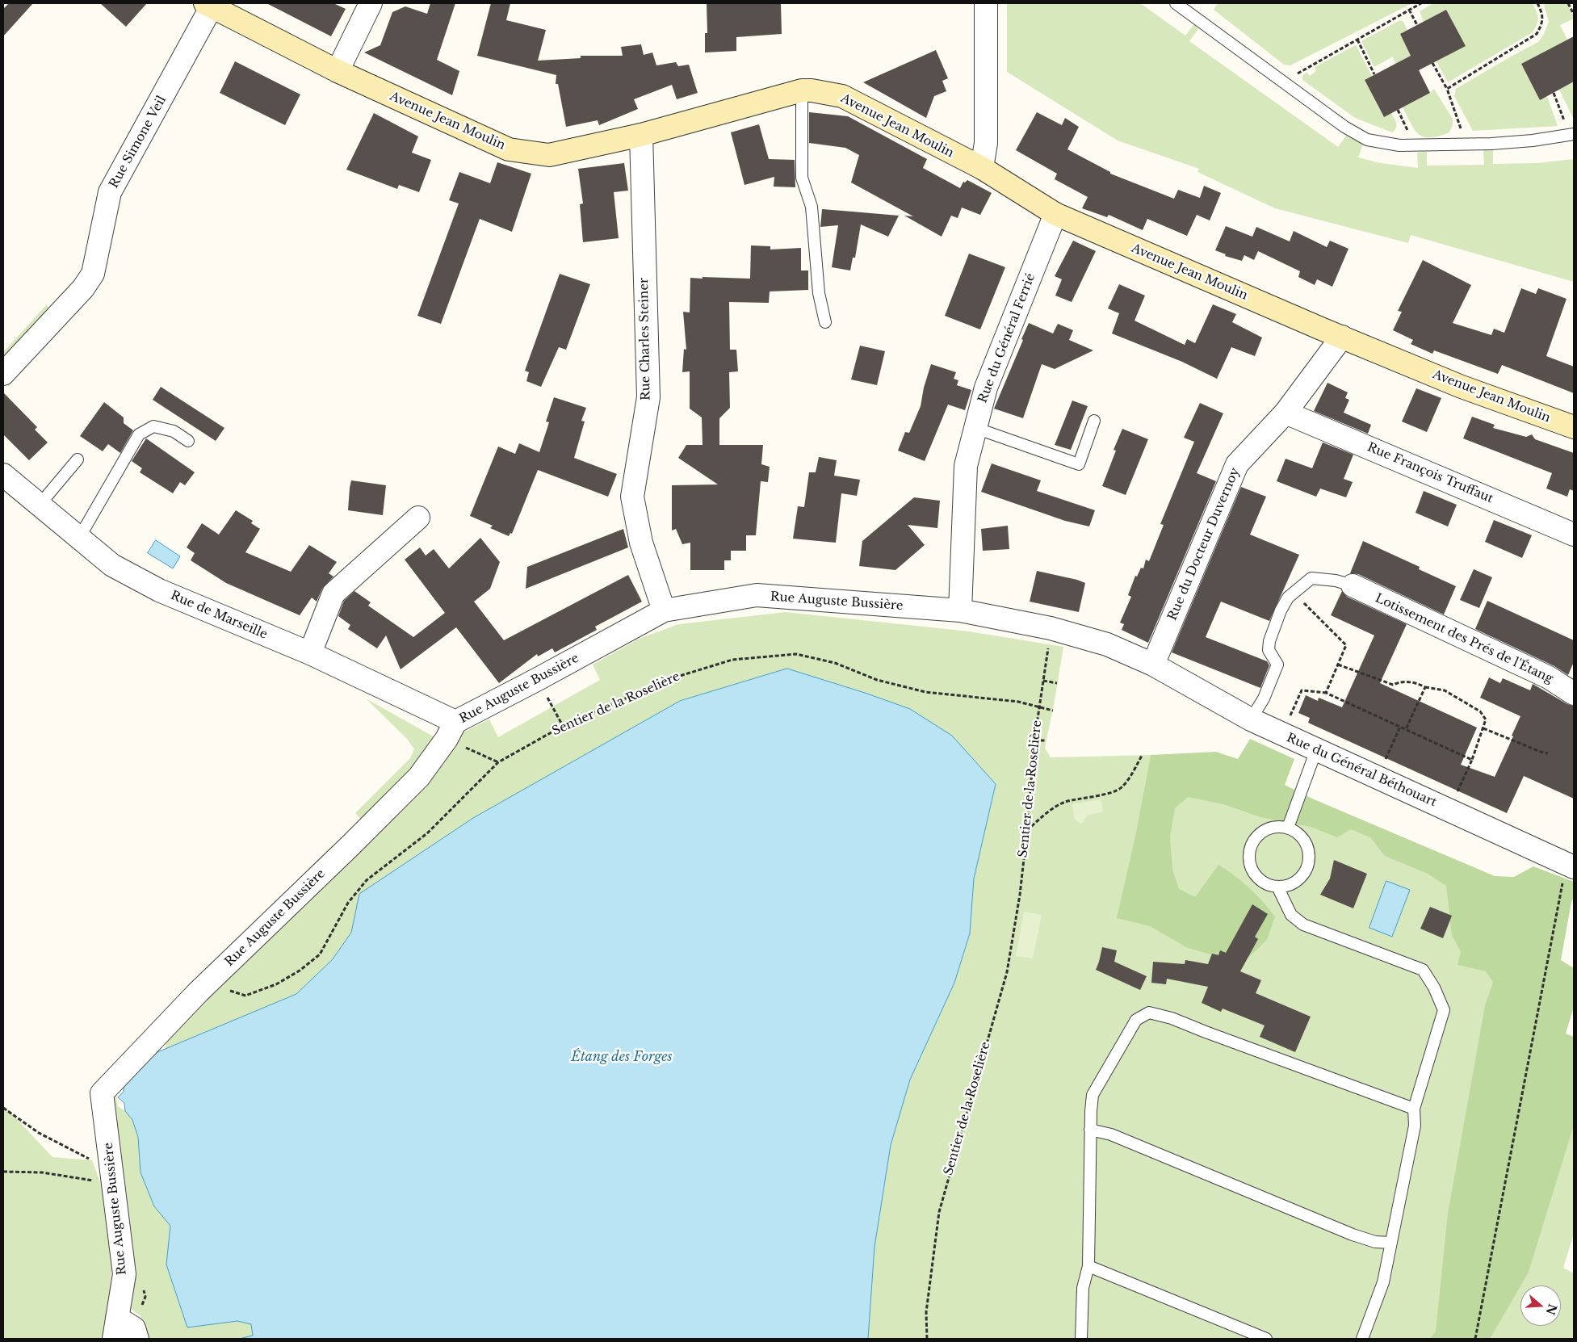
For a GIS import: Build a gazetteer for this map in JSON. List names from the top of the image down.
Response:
{
  "streets": {
    "main road": ["Avenue Jean Moulin"],
    "street": [
      "Rue Simone Veil",
      "Rue du Général Ferrié",
      "Rue Charles Steiner",
      "Rue François Truffaut",
      "Rue du Docteur Duvernoy",
      "Rue Auguste Bussière",
      "Rue de Marseille",
      "Lotissement des Prés de l'Étang",
      "Rue du Général Béthouart"
    ],
    "path": ["Sentier de la Roselière"]
  },
  "crossings": [
    ["Avenue Jean Moulin", "Rue Simone Veil"],
    ["Avenue Jean Moulin", "Rue du Général Ferrié"],
    ["Avenue Jean Moulin", "Rue Charles Steiner"],
    ["Avenue Jean Moulin", "Rue du Docteur Duvernoy"],
    ["Rue du Général Ferrié", "Rue Auguste Bussière"],
    ["Rue Charles Steiner", "Rue Auguste Bussière"],
    ["Rue François Truffaut", "Rue du Docteur Duvernoy"],
    ["Rue du Docteur Duvernoy", "Rue Auguste Bussière"],
    ["Rue du Docteur Duvernoy", "Rue du Général Béthouart"],
    ["Rue Auguste Bussière", "Rue de Marseille"],
    ["Rue Auguste Bussière", "Rue du Général Béthouart"]
  ],
  "water": ["Étang des Forges"],
  "north": "right"
}
